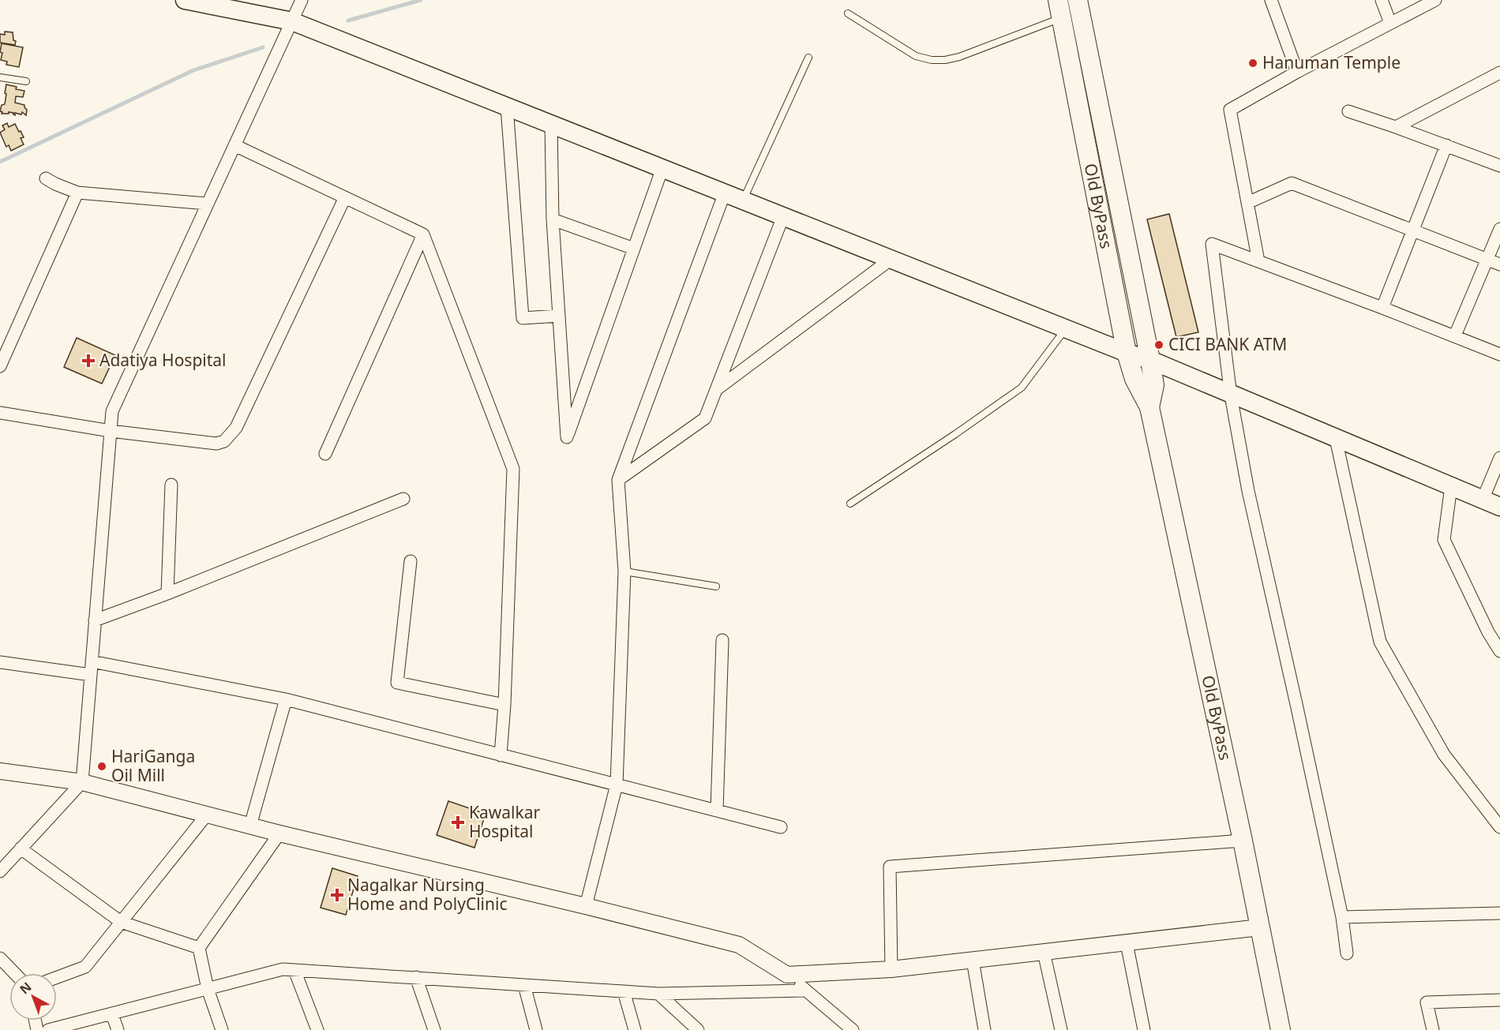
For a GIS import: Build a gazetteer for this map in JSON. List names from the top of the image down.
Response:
{
  "streets": {
    "main road": ["Old ByPass"]
  },
  "places": {
    "other": ["Hanuman Temple", "CICI BANK ATM", "HariGanga Oil Mill"],
    "health": ["Adatiya Hospital", "Kawalkar Hospital", "Nagalkar Nursing Home and PolyClinic"]
  },
  "north": "top left"
}
